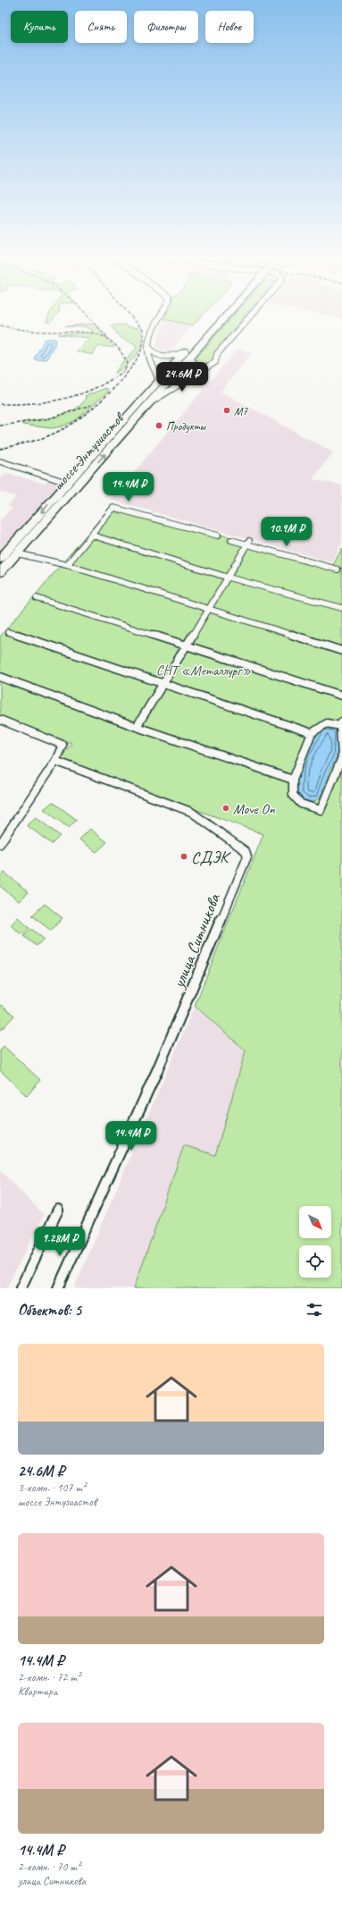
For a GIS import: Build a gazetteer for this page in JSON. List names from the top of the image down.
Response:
{
  "streets": {
    "highway": ["шоссе Энтузиастов"],
    "street": ["улица Ситникова"]
  },
  "parks": ["СНТ «Металлург»"],
  "places": [
    "М7",
    "Продукты",
    "Move On",
    "СДЭК"
  ],
  "north": "bottom right",
  "page": {
    "chip": [
      "Купить",
      "Снять",
      "Фильтры",
      "Новое"
    ],
    "price": [
      "24.6M ₽",
      "14.4M ₽",
      "10.9M ₽",
      "14.4M ₽",
      "9.28M ₽"
    ],
    "heading": "Объектов: 5",
    "list": [
      {
        "name": "24.6M ₽",
        "note": "3-комн. · 107 m² · шоссе Энтузиастов"
      },
      {
        "name": "14.4M ₽",
        "note": "2-комн. · 72 m² · Квартира"
      },
      {
        "name": "14.4M ₽",
        "note": "2-комн. · 70 m² · улица Ситникова"
      }
    ]
  }
}
